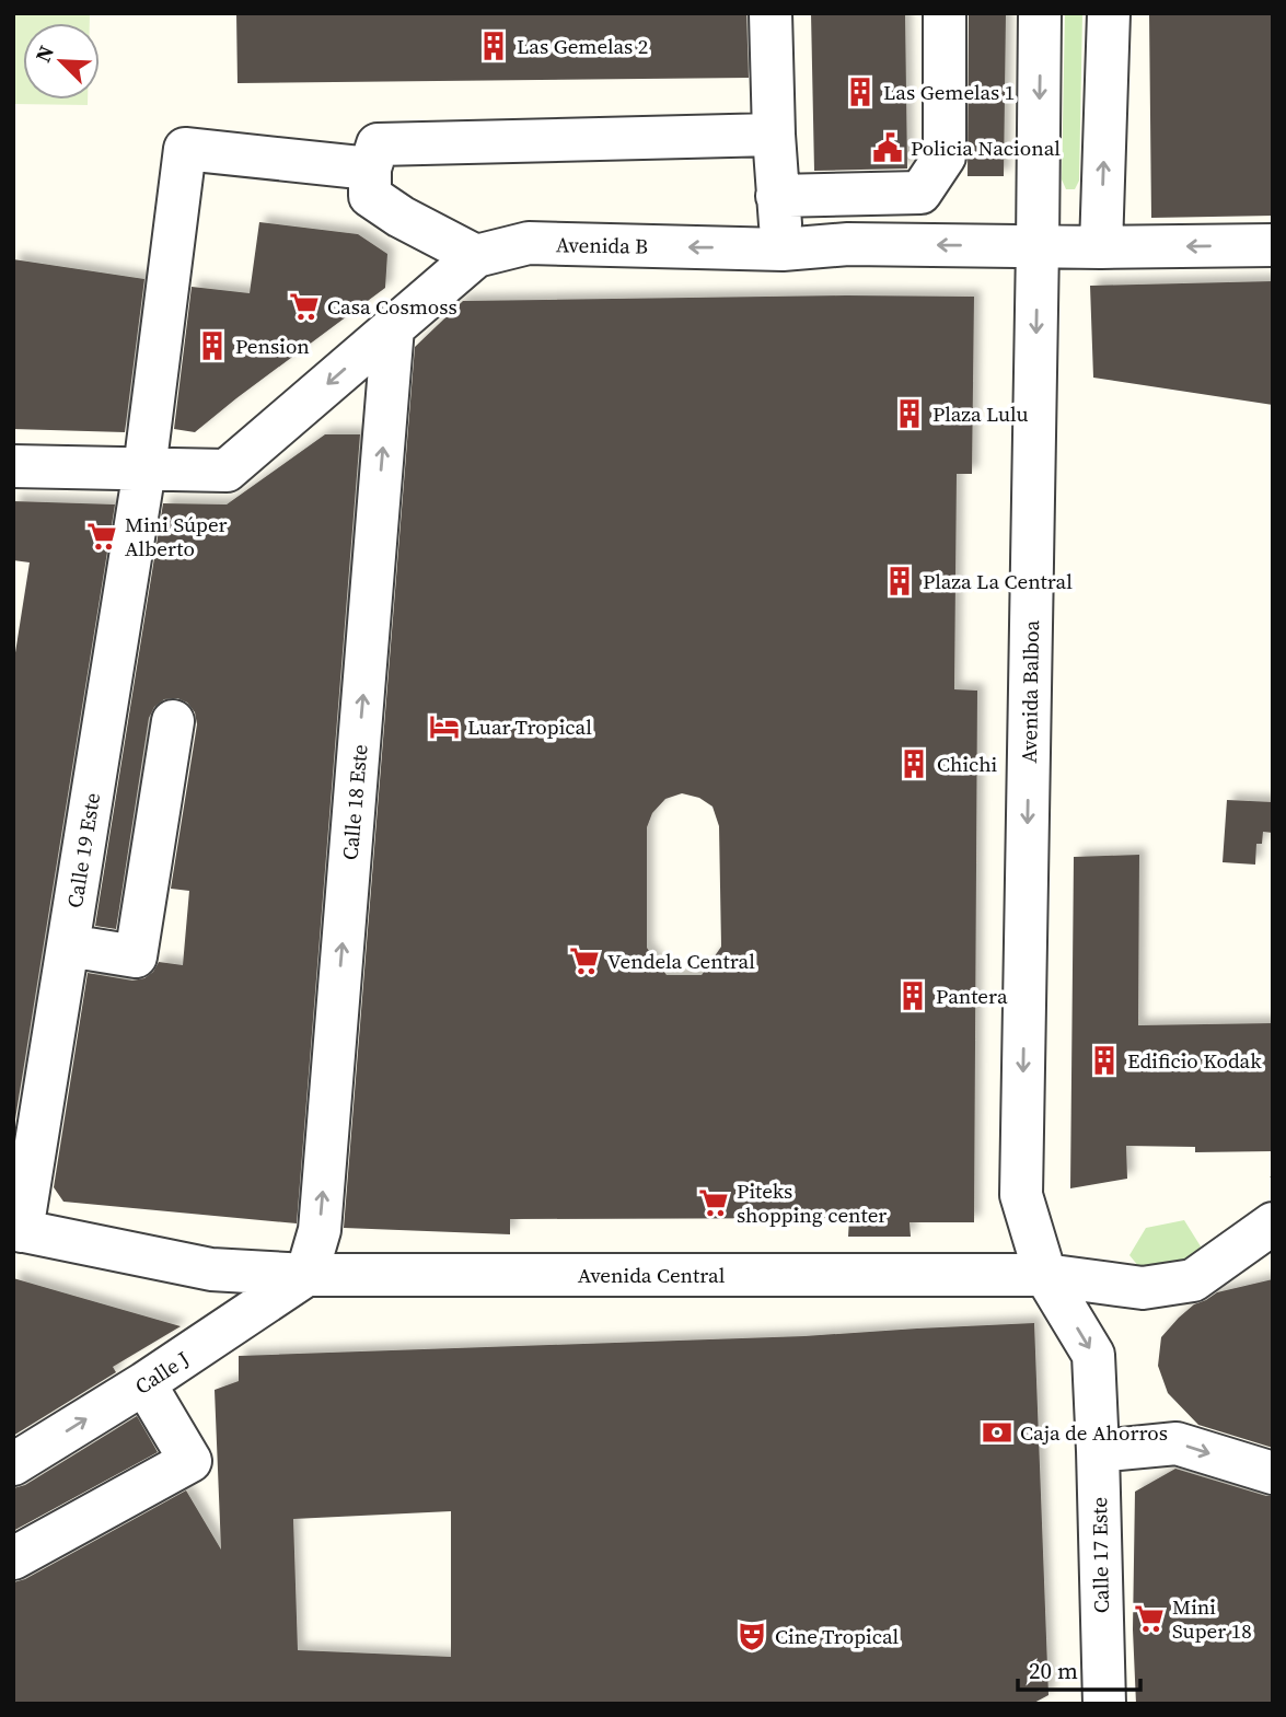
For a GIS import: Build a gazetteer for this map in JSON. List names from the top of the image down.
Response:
{
  "streets": {
    "street": [
      "Avenida B",
      "Avenida Balboa",
      "Calle 18 Este",
      "Calle 19 Este",
      "Avenida Central",
      "Calle J",
      "Calle 17 Este"
    ]
  },
  "crossings": [
    ["Avenida B", "Avenida Balboa"],
    ["Avenida B", "Calle 18 Este"],
    ["Avenida B", "Calle 19 Este"],
    ["Avenida Balboa", "Avenida Central"],
    ["Avenida Balboa", "Calle 17 Este"],
    ["Calle 18 Este", "Avenida Central"],
    ["Calle 18 Este", "Calle J"],
    ["Calle 19 Este", "Avenida Central"],
    ["Avenida Central", "Calle J"]
  ],
  "one_way": ["Calle 18 Este", "Calle J"],
  "places": {
    "building": [
      "Las Gemelas 2",
      "Las Gemelas 1",
      "Pension",
      "Plaza Lulu",
      "Plaza La Central",
      "Chichi",
      "Pantera",
      "Edificio Kodak"
    ],
    "public building": ["Policia Nacional"],
    "supermarket": [
      "Casa Cosmoss",
      "Mini Súper Alberto",
      "Vendela Central",
      "Piteks shopping center",
      "Mini Super 18"
    ],
    "hotel": ["Luar Tropical"],
    "bank": ["Caja de Ahorros"],
    "theatre": ["Cine Tropical"]
  },
  "scale_bar": "20 m",
  "north": "top left"
}
